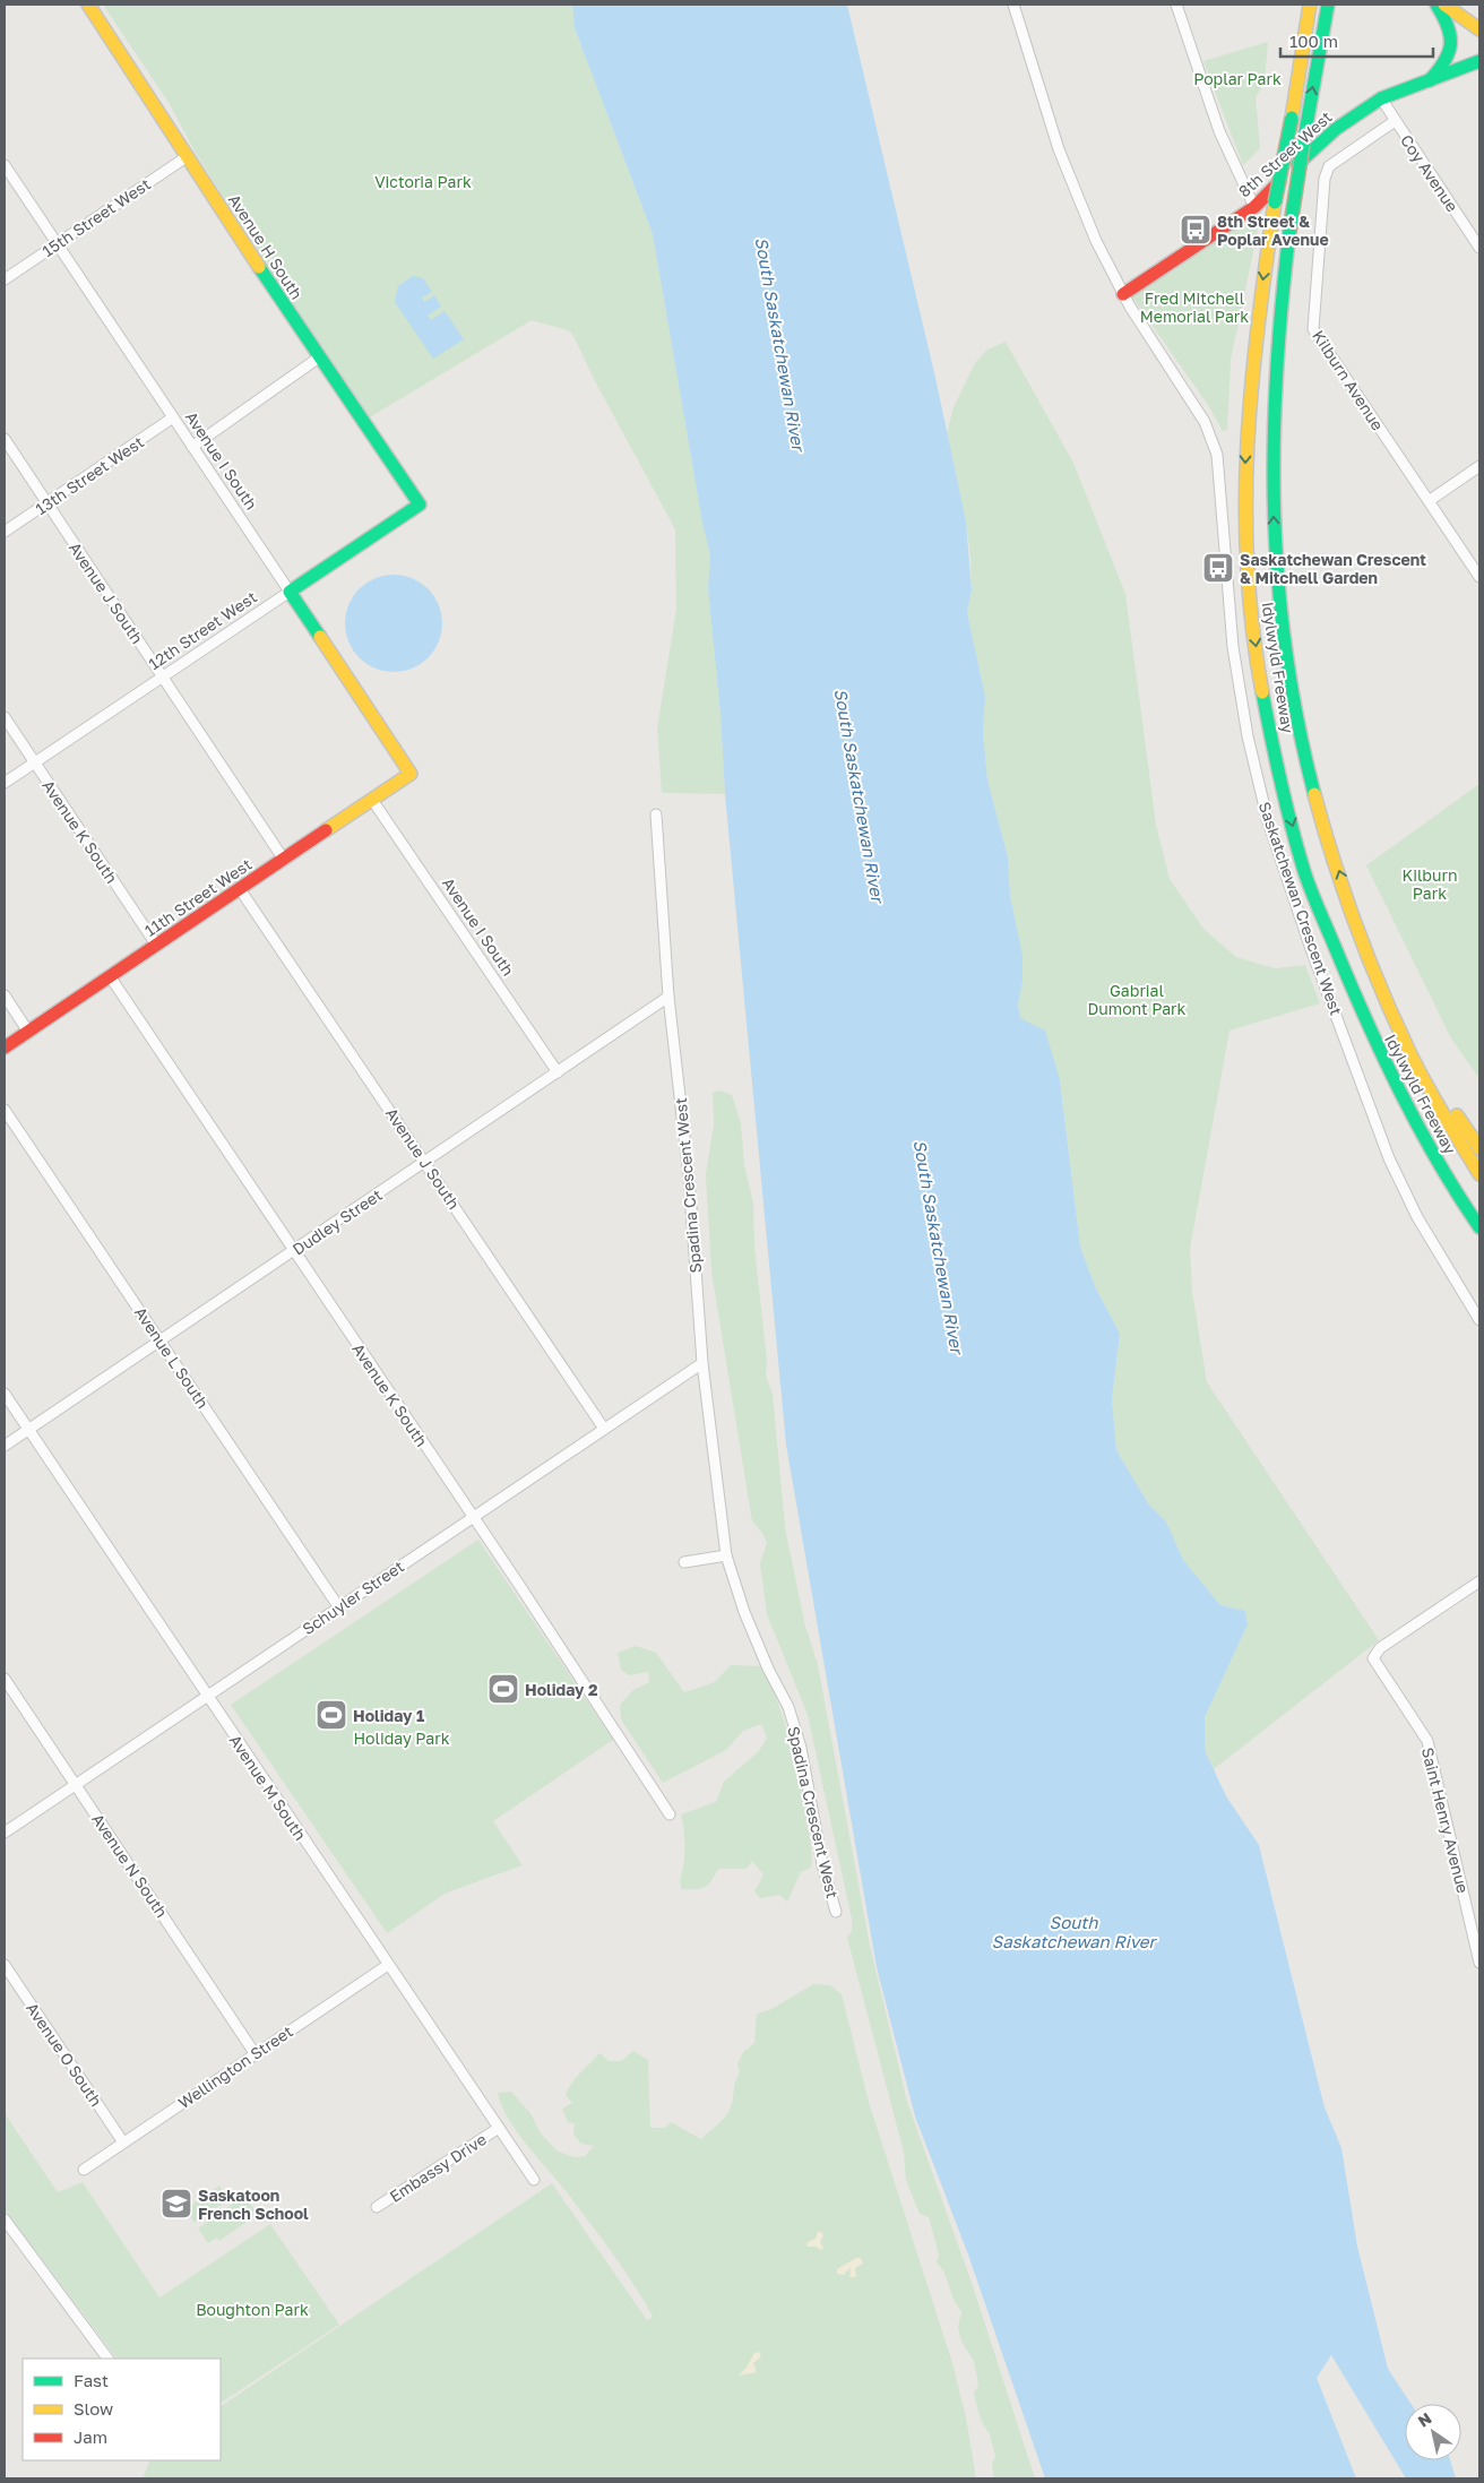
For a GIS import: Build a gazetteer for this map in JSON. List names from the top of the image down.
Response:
{
  "streets": {
    "main road": [
      "8th Street West",
      "Avenue H South",
      "Avenue I South",
      "12th Street West",
      "Idylwyld Freeway",
      "11th Street West"
    ],
    "street": [
      "Coy Avenue",
      "15th Street West",
      "Kilburn Avenue",
      "13th Street West",
      "Avenue J South",
      "Avenue K South",
      "Saskatchewan Crescent West",
      "Spadina Crescent West",
      "Dudley Street",
      "Avenue L South",
      "Schuyler Street",
      "Avenue M South",
      "Saint Henry Avenue",
      "Avenue N South",
      "Avenue O South",
      "Wellington Street",
      "Embassy Drive"
    ]
  },
  "crossings": [
    ["8th Street West", "Coy Avenue"],
    ["8th Street West", "Saskatchewan Crescent West"],
    ["Coy Avenue", "Kilburn Avenue"],
    ["15th Street West", "Avenue H South"],
    ["15th Street West", "Avenue I South"],
    ["Avenue H South", "12th Street West"],
    ["Avenue I South", "13th Street West"],
    ["Avenue I South", "12th Street West"],
    ["Avenue I South", "11th Street West"],
    ["Avenue I South", "Dudley Street"],
    ["13th Street West", "Avenue J South"],
    ["Avenue J South", "12th Street West"],
    ["Avenue J South", "11th Street West"],
    ["Avenue J South", "Dudley Street"],
    ["Avenue J South", "Schuyler Street"],
    ["12th Street West", "Avenue K South"],
    ["Avenue K South", "11th Street West"],
    ["Avenue K South", "Dudley Street"],
    ["Avenue K South", "Schuyler Street"],
    ["Spadina Crescent West", "Dudley Street"],
    ["Spadina Crescent West", "Schuyler Street"],
    ["Dudley Street", "Avenue L South"],
    ["Dudley Street", "Avenue M South"],
    ["Avenue L South", "Schuyler Street"],
    ["Schuyler Street", "Avenue M South"],
    ["Schuyler Street", "Avenue N South"],
    ["Avenue M South", "Wellington Street"],
    ["Avenue M South", "Embassy Drive"],
    ["Avenue N South", "Wellington Street"],
    ["Avenue O South", "Wellington Street"]
  ],
  "water": ["South Saskatchewan River"],
  "parks": [
    "Poplar Park",
    "Victoria Park",
    "Fred Mitchell Memorial Park",
    "Kilburn Park",
    "Gabrial Dumont Park",
    "Holiday Park",
    "Boughton Park"
  ],
  "places": {
    "bus stop": ["8th Street & Poplar Avenue", "Saskatchewan Crescent & Mitchell Garden"],
    "sports": ["Holiday 2", "Holiday 1"],
    "school or university": ["Saskatoon French School"]
  },
  "legend": ["Fast", "Slow", "Jam"],
  "scale_bar": "100 m",
  "north": "top left"
}
